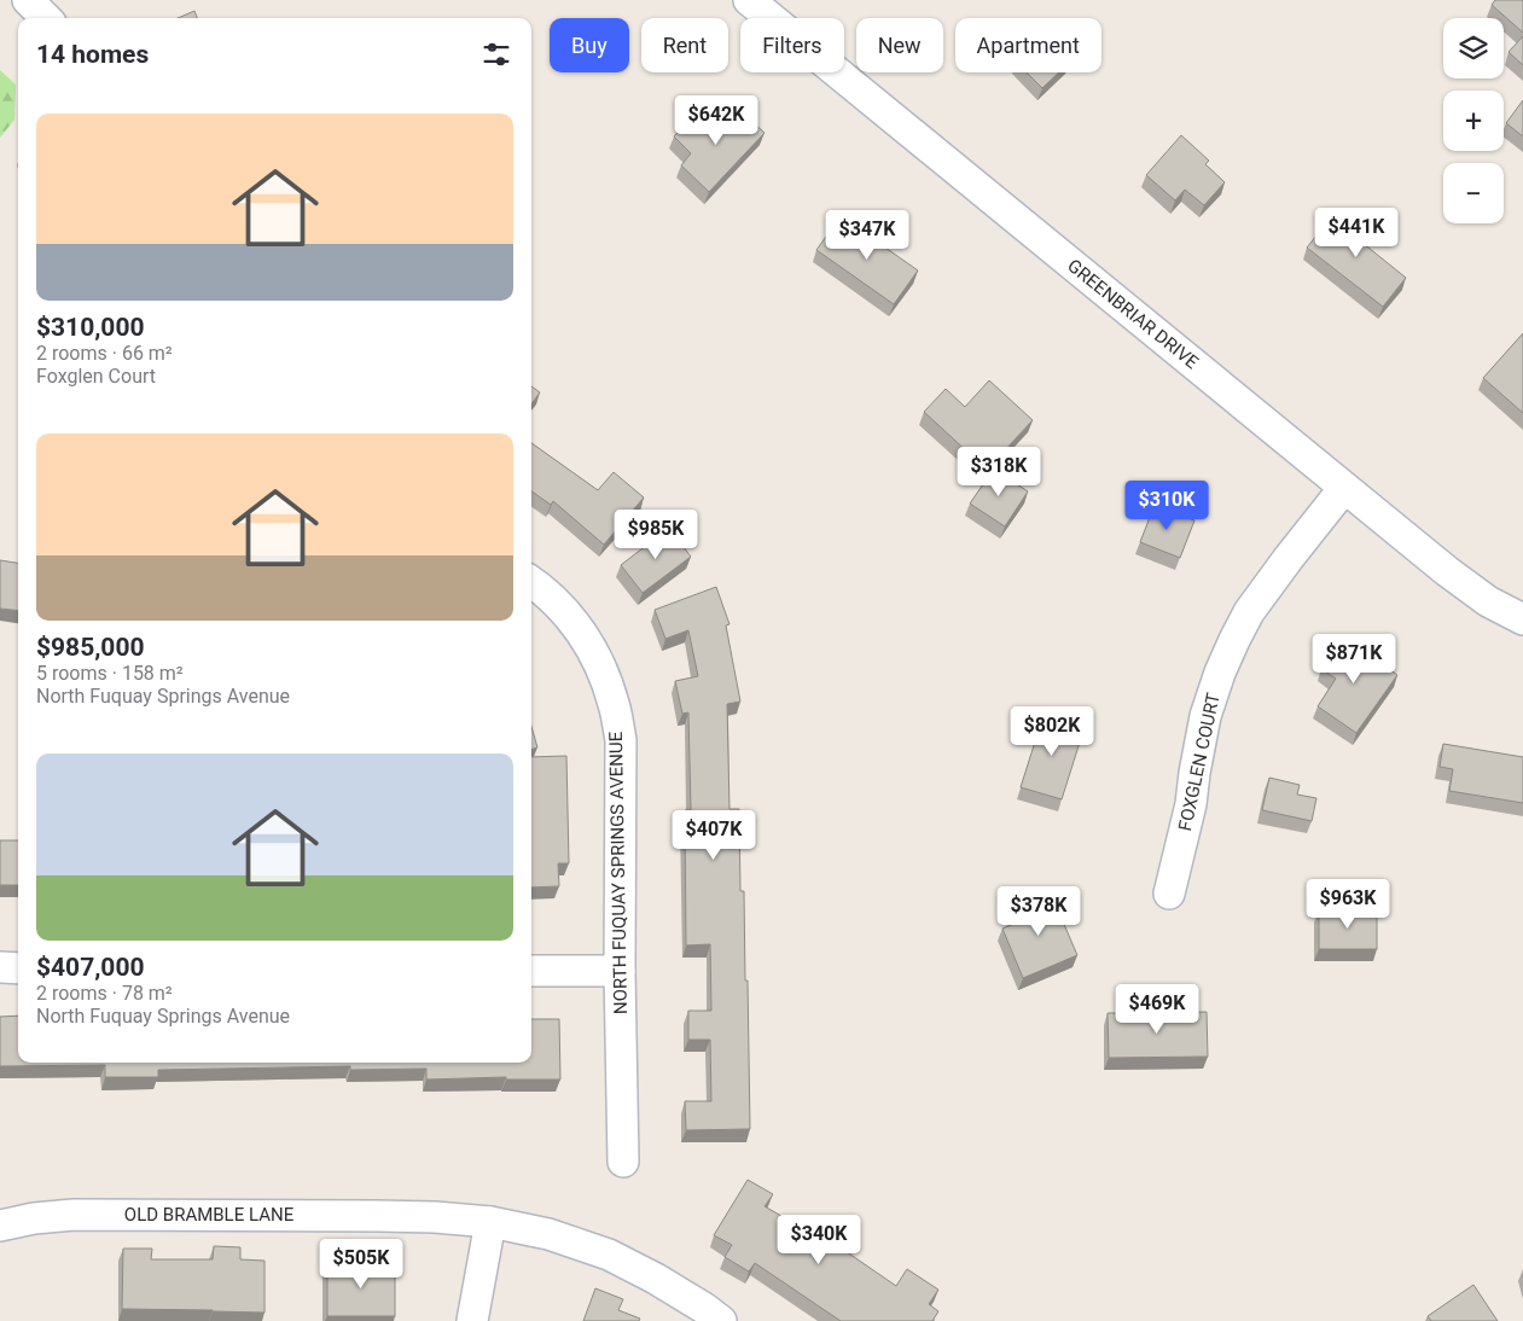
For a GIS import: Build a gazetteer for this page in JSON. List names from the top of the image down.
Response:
{
  "streets": {
    "street": [
      "GREENBRIAR DRIVE",
      "FOXGLEN COURT",
      "NORTH FUQUAY SPRINGS AVENUE",
      "OLD BRAMBLE LANE"
    ]
  },
  "crossings": [
    ["GREENBRIAR DRIVE", "FOXGLEN COURT"]
  ],
  "page": {
    "map_buttons": ["+", "−"],
    "chip": [
      "Buy",
      "Rent",
      "Filters",
      "New",
      "Apartment"
    ],
    "heading": "14 homes",
    "list": [
      {
        "name": "$310,000",
        "note": "2 rooms · 66 m² · Foxglen Court"
      },
      {
        "name": "$985,000",
        "note": "5 rooms · 158 m² · North Fuquay Springs Avenue"
      },
      {
        "name": "$407,000",
        "note": "2 rooms · 78 m² · North Fuquay Springs Avenue"
      }
    ],
    "price": [
      "$642K",
      "$441K",
      "$347K",
      "$318K",
      "$310K",
      "$985K",
      "$871K",
      "$802K",
      "$407K",
      "$963K",
      "$378K",
      "$469K",
      "$340K",
      "$505K"
    ]
  }
}
